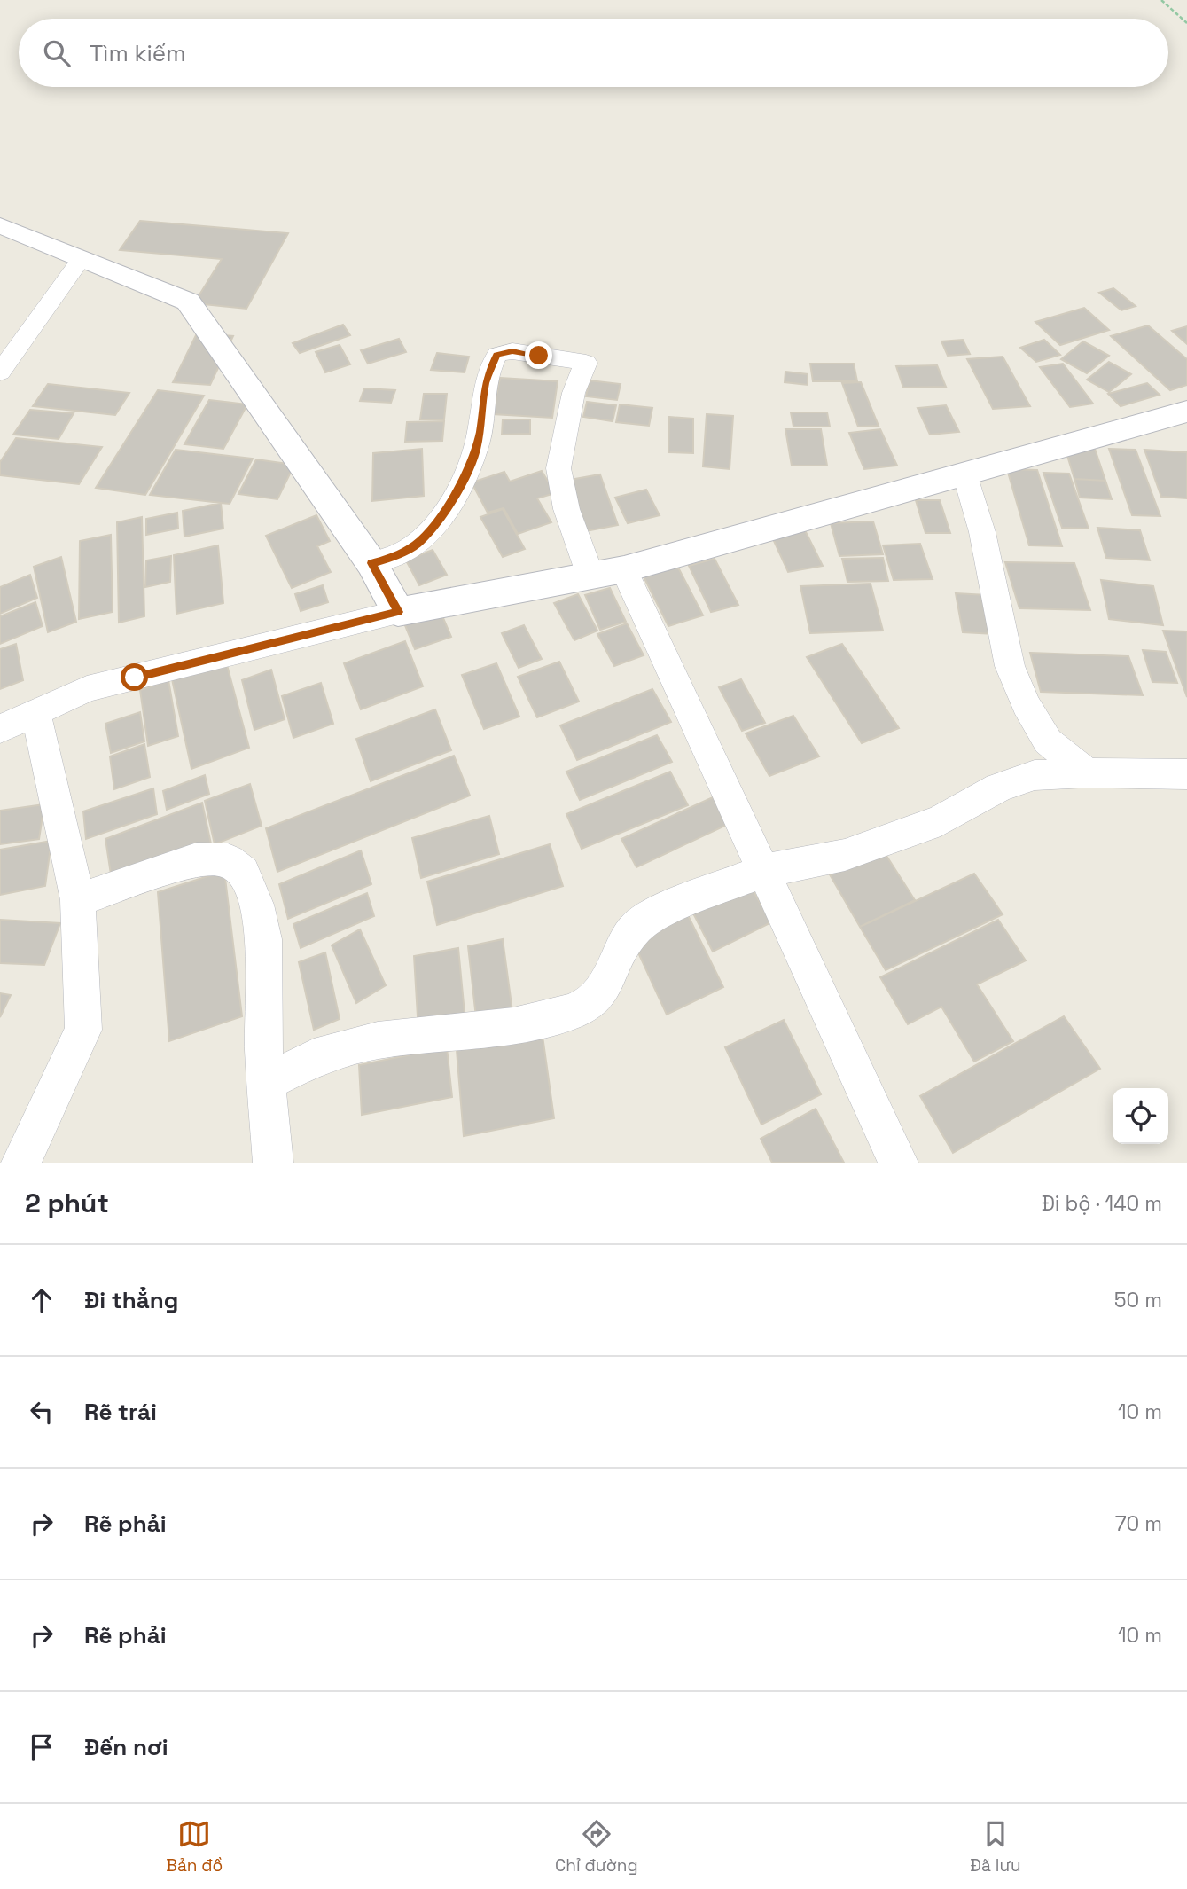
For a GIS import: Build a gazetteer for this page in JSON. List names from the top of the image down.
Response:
{
  "page": {
    "search": "Tìm kiếm",
    "heading": ["2 phút", "Đi bộ · 140 m"],
    "list": [
      ["Đi thẳng", "50 m"],
      ["Rẽ trái", "10 m"],
      ["Rẽ phải", "70 m"],
      ["Rẽ phải", "10 m"],
      "Đến nơi"
    ],
    "nav": ["Bản đồ", "Chỉ đường", "Đã lưu"]
  }
}
